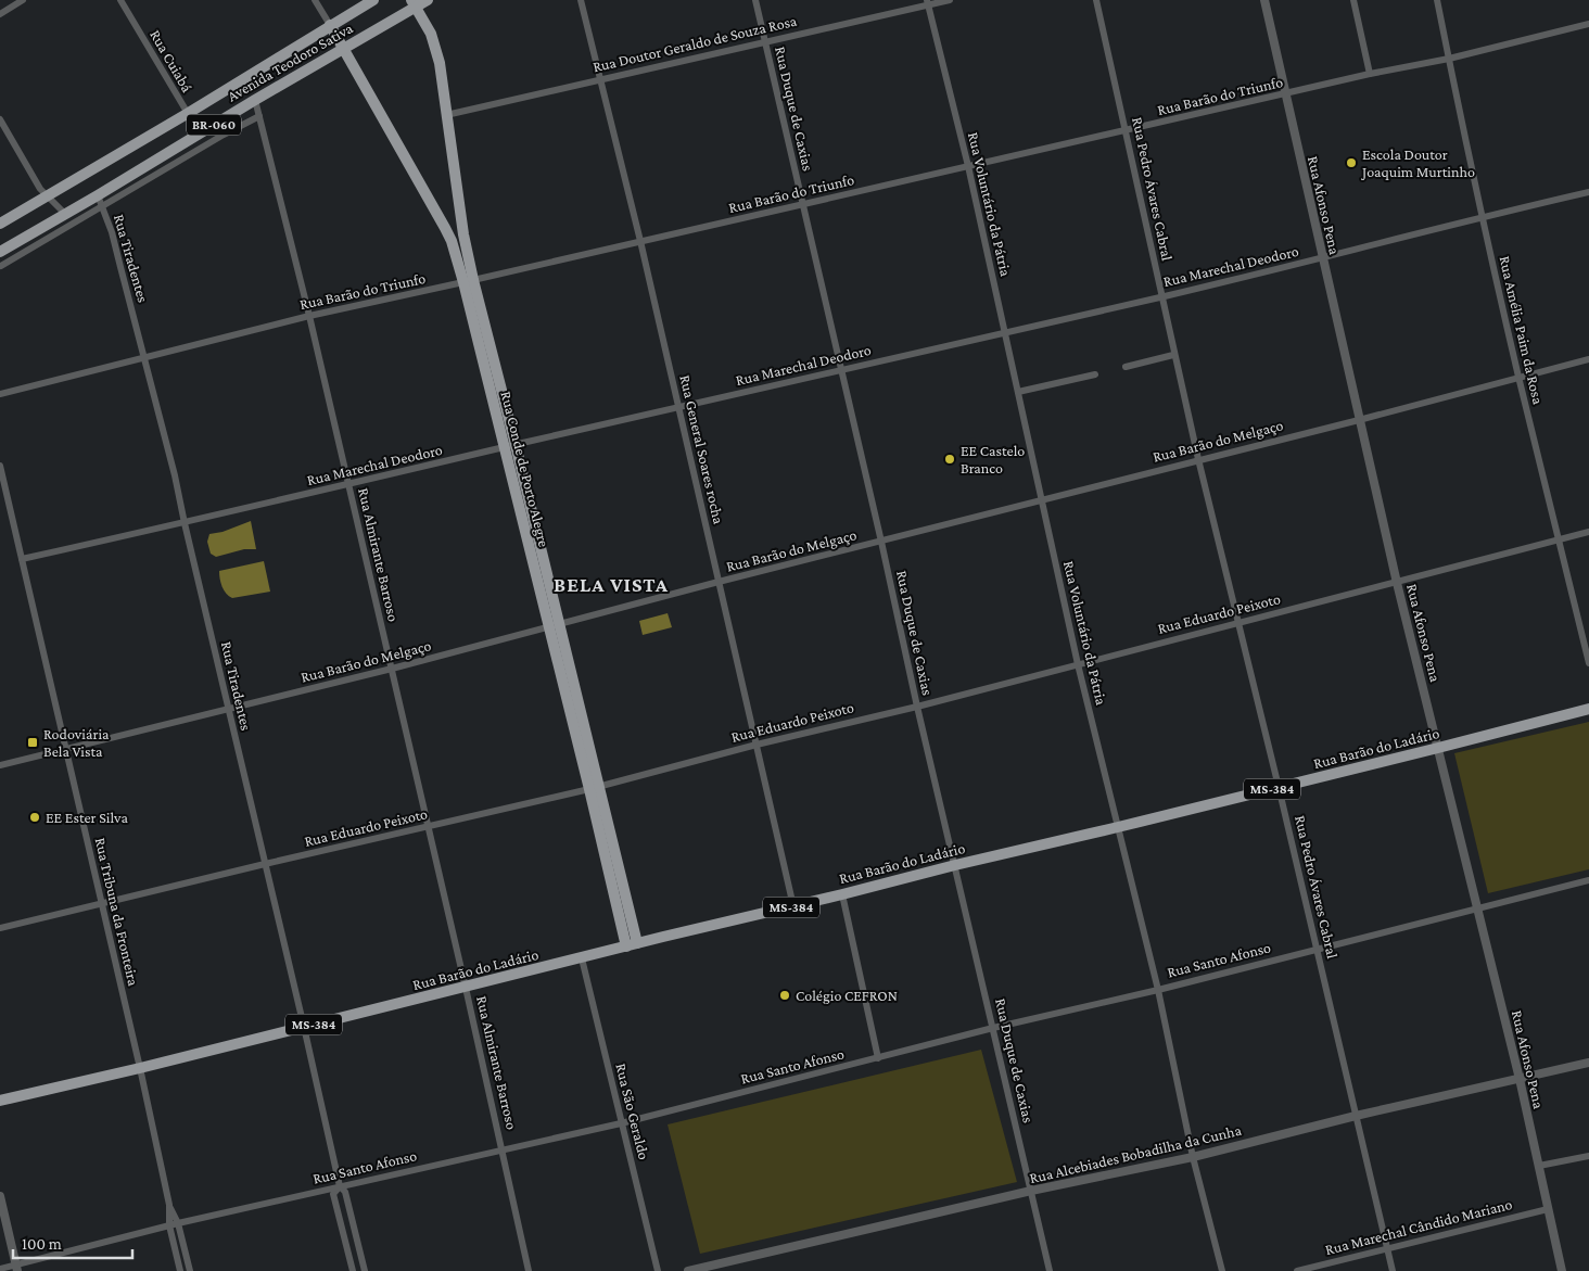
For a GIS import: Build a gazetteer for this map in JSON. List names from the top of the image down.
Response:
{
  "streets": {
    "main road": [
      "Avenida Teodoro Sativa",
      "BR-060",
      "Rua Conde de Porto Alegre",
      "Rua Barão do Ladário",
      "MS-384"
    ],
    "street": [
      "Rua Doutor Geraldo de Souza Rosa",
      "Rua Cuiabá",
      "Rua Barão do Triunfo",
      "Rua Duque de Caxias",
      "Rua Pedro Ávares Cabral",
      "Rua Voluntário da Pátria",
      "Rua Afonso Pena",
      "Rua Tiradentes",
      "Rua Marechal Deodoro",
      "Rua Amélia Paim da Rosa",
      "Rua Barão do Melgaço",
      "Rua General Soares rocha",
      "Rua Almirante Barroso",
      "Rua Eduardo Peixoto",
      "Rua Tribuna da Fronteira",
      "Rua Santo Afonso",
      "Rua São Geraldo",
      "Rua Alcebiades Bobadilha da Cunha",
      "Rua Marechal Cândido Mariano"
    ]
  },
  "crossings": [
    ["Rua Doutor Geraldo de Souza Rosa", "Rua Duque de Caxias"],
    ["Rua Doutor Geraldo de Souza Rosa", "Rua Voluntário da Pátria"],
    ["Rua Doutor Geraldo de Souza Rosa", "Rua General Soares rocha"],
    ["Rua Doutor Geraldo de Souza Rosa", "Rua Conde de Porto Alegre"],
    ["Rua Cuiabá", "Avenida Teodoro Sativa"],
    ["Avenida Teodoro Sativa", "Rua Tiradentes"],
    ["Avenida Teodoro Sativa", "Rua Conde de Porto Alegre"],
    ["Avenida Teodoro Sativa", "Rua Almirante Barroso"],
    ["Rua Barão do Triunfo", "Rua Duque de Caxias"],
    ["Rua Barão do Triunfo", "Rua Pedro Ávares Cabral"],
    ["Rua Barão do Triunfo", "Rua Voluntário da Pátria"],
    ["Rua Barão do Triunfo", "Rua Afonso Pena"],
    ["Rua Barão do Triunfo", "Rua Tiradentes"],
    ["Rua Barão do Triunfo", "Rua Amélia Paim da Rosa"],
    ["Rua Barão do Triunfo", "Rua General Soares rocha"],
    ["Rua Barão do Triunfo", "Rua Conde de Porto Alegre"],
    ["Rua Barão do Triunfo", "Rua Almirante Barroso"],
    ["Rua Duque de Caxias", "Rua Marechal Deodoro"],
    ["Rua Duque de Caxias", "Rua Barão do Melgaço"],
    ["Rua Duque de Caxias", "Rua Eduardo Peixoto"],
    ["Rua Duque de Caxias", "Rua Barão do Ladário"],
    ["Rua Duque de Caxias", "Rua Santo Afonso"],
    ["Rua Duque de Caxias", "Rua Alcebiades Bobadilha da Cunha"],
    ["Rua Pedro Ávares Cabral", "Rua Marechal Deodoro"],
    ["Rua Pedro Ávares Cabral", "Rua Barão do Melgaço"],
    ["Rua Pedro Ávares Cabral", "Rua Eduardo Peixoto"],
    ["Rua Pedro Ávares Cabral", "Rua Barão do Ladário"],
    ["Rua Pedro Ávares Cabral", "Rua Santo Afonso"],
    ["Rua Pedro Ávares Cabral", "Rua Alcebiades Bobadilha da Cunha"],
    ["Rua Pedro Ávares Cabral", "Rua Marechal Cândido Mariano"],
    ["Rua Voluntário da Pátria", "Rua Marechal Deodoro"],
    ["Rua Voluntário da Pátria", "Rua Barão do Melgaço"],
    ["Rua Voluntário da Pátria", "Rua Eduardo Peixoto"],
    ["Rua Voluntário da Pátria", "Rua Barão do Ladário"],
    ["Rua Voluntário da Pátria", "Rua Santo Afonso"],
    ["Rua Voluntário da Pátria", "Rua Alcebiades Bobadilha da Cunha"],
    ["Rua Afonso Pena", "Rua Marechal Deodoro"],
    ["Rua Afonso Pena", "Rua Barão do Melgaço"],
    ["Rua Afonso Pena", "Rua Eduardo Peixoto"],
    ["Rua Afonso Pena", "Rua Barão do Ladário"],
    ["Rua Afonso Pena", "Rua Santo Afonso"],
    ["Rua Afonso Pena", "Rua Alcebiades Bobadilha da Cunha"],
    ["Rua Afonso Pena", "Rua Marechal Cândido Mariano"],
    ["Rua Tiradentes", "Rua Marechal Deodoro"],
    ["Rua Tiradentes", "Rua Barão do Melgaço"],
    ["Rua Tiradentes", "Rua Eduardo Peixoto"],
    ["Rua Tiradentes", "Rua Barão do Ladário"],
    ["Rua Tiradentes", "Rua Santo Afonso"],
    ["Rua Marechal Deodoro", "Rua Amélia Paim da Rosa"],
    ["Rua Marechal Deodoro", "Rua General Soares rocha"],
    ["Rua Marechal Deodoro", "Rua Conde de Porto Alegre"],
    ["Rua Marechal Deodoro", "Rua Almirante Barroso"],
    ["Rua Marechal Deodoro", "Rua Tribuna da Fronteira"],
    ["Rua Amélia Paim da Rosa", "Rua Barão do Melgaço"],
    ["Rua Amélia Paim da Rosa", "Rua Eduardo Peixoto"],
    ["Rua Barão do Melgaço", "Rua General Soares rocha"],
    ["Rua Barão do Melgaço", "Rua Conde de Porto Alegre"],
    ["Rua Barão do Melgaço", "Rua Almirante Barroso"],
    ["Rua Barão do Melgaço", "Rua Tribuna da Fronteira"],
    ["Rua General Soares rocha", "Rua Eduardo Peixoto"],
    ["Rua General Soares rocha", "Rua Barão do Ladário"],
    ["Rua Conde de Porto Alegre", "Rua Eduardo Peixoto"],
    ["Rua Conde de Porto Alegre", "Rua Barão do Ladário"],
    ["Rua Almirante Barroso", "Rua Eduardo Peixoto"],
    ["Rua Almirante Barroso", "Rua Barão do Ladário"],
    ["Rua Almirante Barroso", "Rua Santo Afonso"],
    ["Rua Eduardo Peixoto", "Rua Tribuna da Fronteira"],
    ["Rua Barão do Ladário", "Rua Tribuna da Fronteira"],
    ["Rua Barão do Ladário", "Rua São Geraldo"],
    ["Rua Tribuna da Fronteira", "Rua Santo Afonso"],
    ["Rua Santo Afonso", "Rua São Geraldo"]
  ],
  "districts": ["BELA VISTA"],
  "places": {
    "other": [
      "Escola Doutor Joaquim Murtinho",
      "EE Castelo Branco",
      "EE Ester Silva",
      "Colégio CEFRON"
    ],
    "transit": ["Rodoviária Bela Vista"]
  },
  "scale_bar": "100 m"
}
